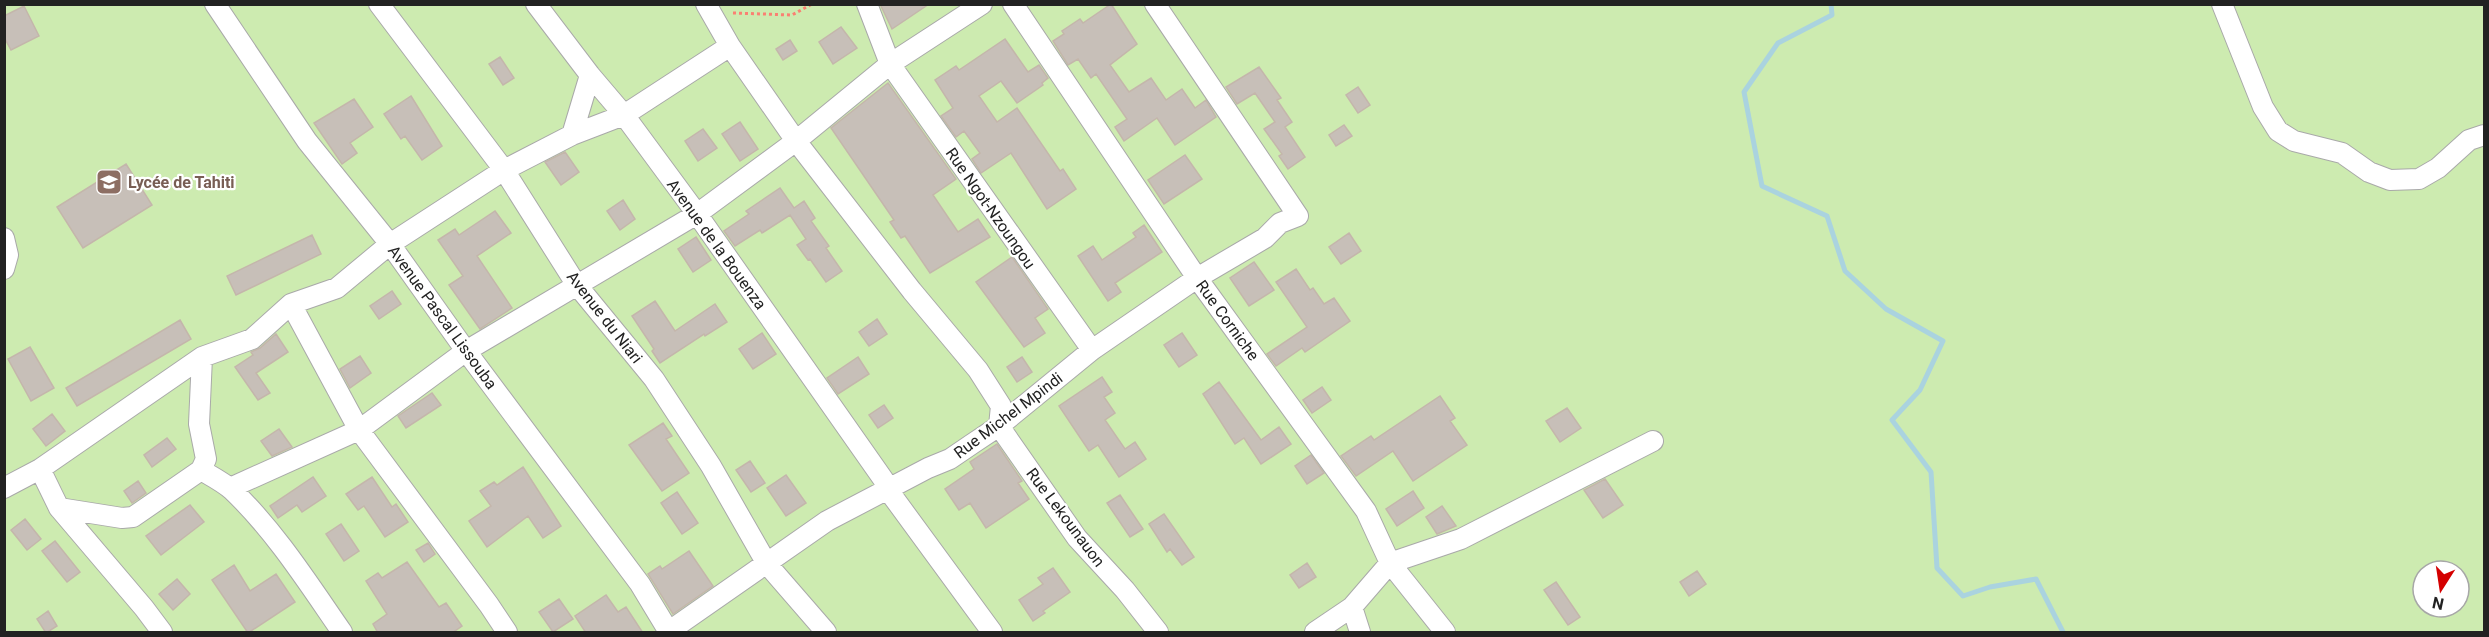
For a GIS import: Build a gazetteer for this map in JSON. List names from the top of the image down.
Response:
{
  "streets": {
    "street": [
      "Rue Ngot-Nzoungou",
      "Avenue de la Bouenza",
      "Avenue Pascal Lissouba",
      "Avenue du Niari",
      "Rue Corniche",
      "Rue Michel Mpindi",
      "Rue Lekounauon"
    ]
  },
  "crossings": [
    ["Rue Ngot-Nzoungou", "Rue Michel Mpindi"],
    ["Avenue de la Bouenza", "Rue Michel Mpindi"],
    ["Avenue Pascal Lissouba", "Rue Michel Mpindi"],
    ["Avenue du Niari", "Rue Michel Mpindi"],
    ["Rue Corniche", "Rue Michel Mpindi"],
    ["Rue Michel Mpindi", "Rue Lekounauon"]
  ],
  "places": {
    "school or university": ["Lycée de Tahiti"]
  },
  "north": "bottom"
}
